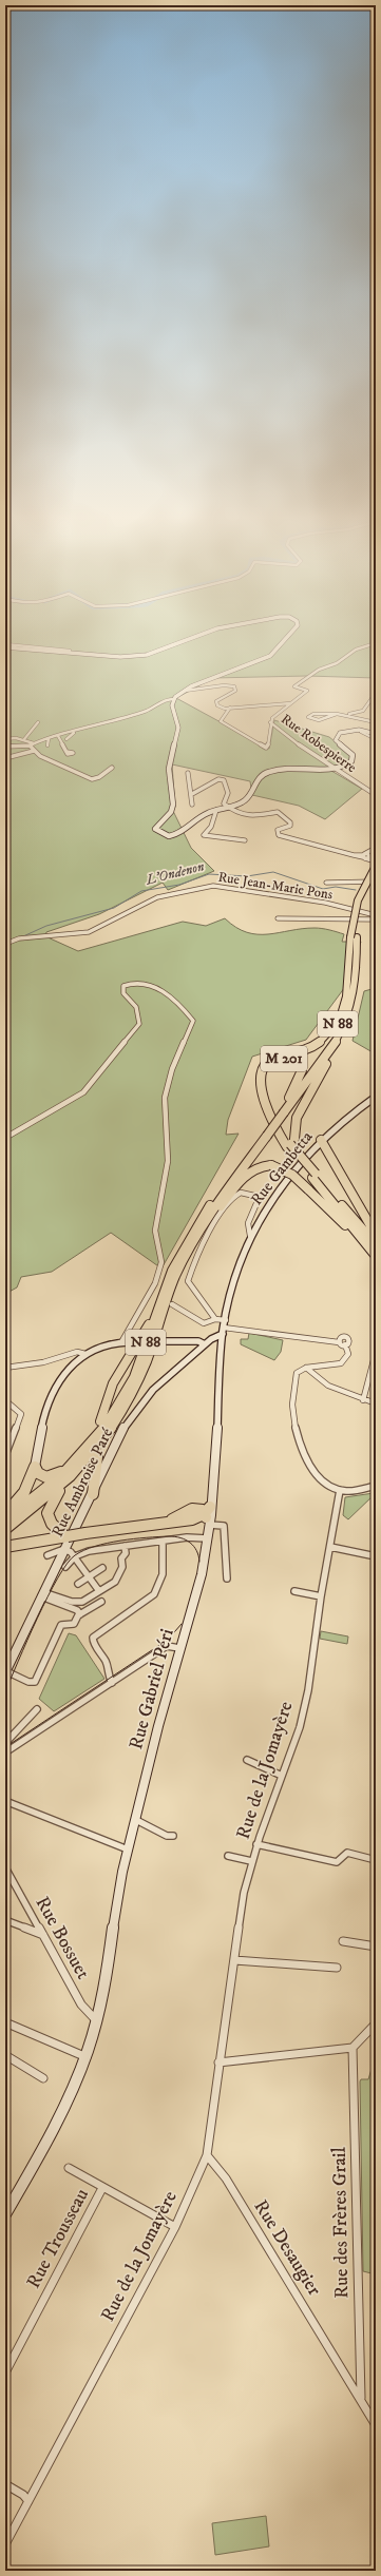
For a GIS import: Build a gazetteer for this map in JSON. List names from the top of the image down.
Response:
{
  "streets": {
    "highway": ["N 88", "M 201"],
    "street": [
      "Rue Robespierre",
      "Rue Jean-Marie Pons",
      "Rue Gambetta",
      "Rue Ambroise Paré",
      "Rue Gabriel Péri",
      "Rue de la Jomayère",
      "Rue Bossuet",
      "Rue des Frères Grail",
      "Rue Trousseau",
      "Rue Desaugier"
    ]
  },
  "crossings": [
    ["N 88", "M 201"],
    ["Rue Gambetta", "Rue Ambroise Paré"],
    ["Rue Gabriel Péri", "Rue Bossuet"],
    ["Rue de la Jomayère", "Rue Desaugier"],
    ["Rue des Frères Grail", "Rue Desaugier"]
  ],
  "water": ["L'Ondenon"]
}
